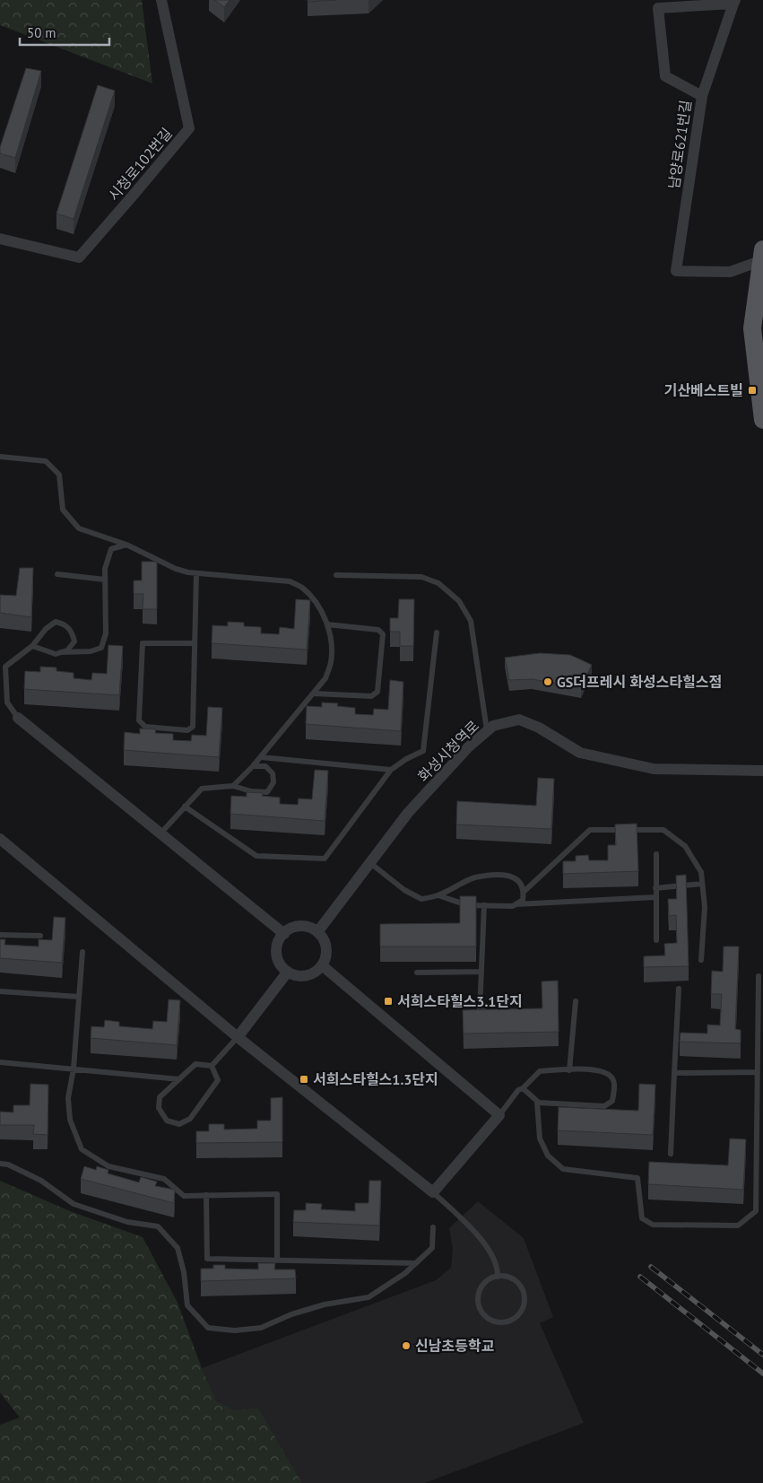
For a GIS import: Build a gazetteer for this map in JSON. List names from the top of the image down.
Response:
{
  "streets": {
    "street": ["남양로621번길", "시청로102번길", "화성시청역로"]
  },
  "places": {
    "transit": ["기산베스트빌", "서희스타힐스3.1단지", "서희스타힐스1.3단지"],
    "other": ["GS더프레시 화성스타힐스점", "신남초등학교"]
  },
  "scale_bar": "50 m"
}
